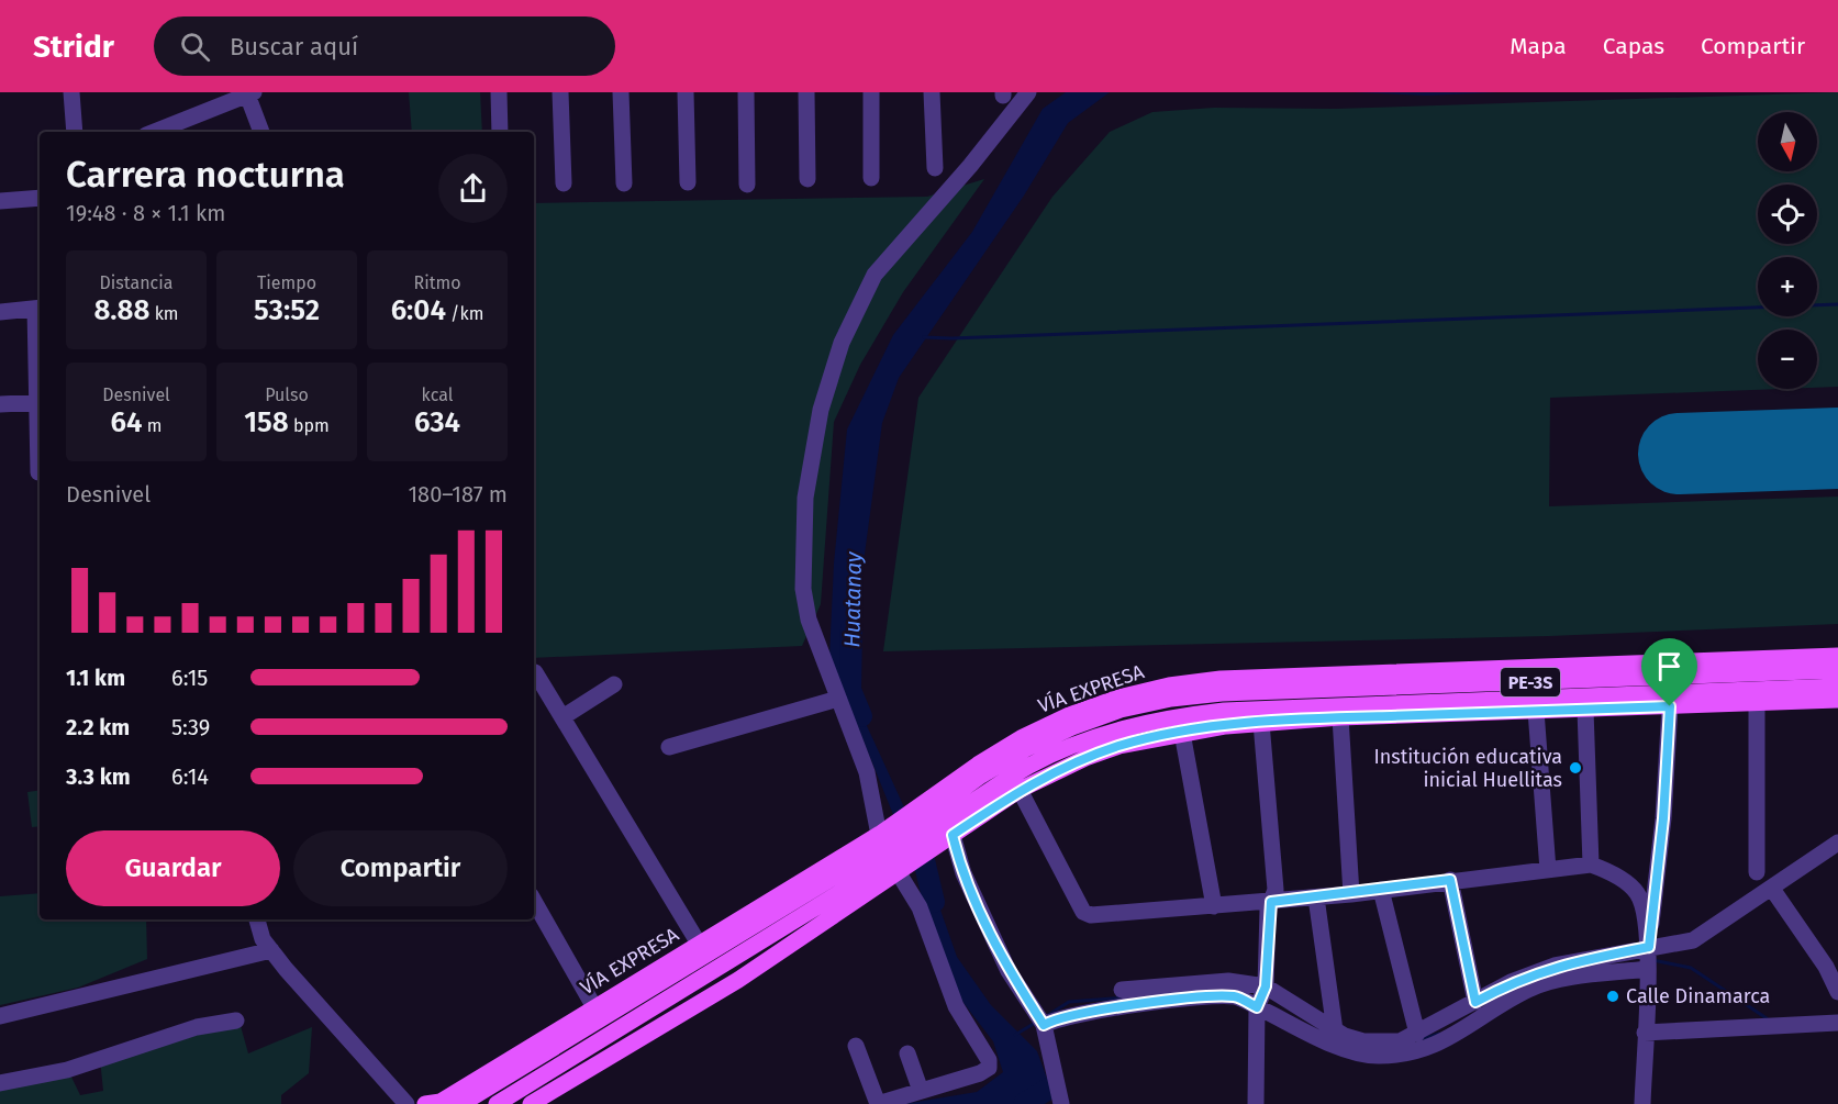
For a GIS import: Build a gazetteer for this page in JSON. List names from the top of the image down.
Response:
{
  "streets": {
    "main road": ["PE-3S", "VÍA EXPRESA"]
  },
  "water": ["Huatanay"],
  "places": ["Institución educativa inicial Huellitas", "Calle Dinamarca"],
  "north": "bottom",
  "page": {
    "header": "Stridr",
    "search": "Buscar aquí",
    "nav": ["Mapa", "Capas", "Compartir"],
    "map_buttons": ["+", "−"],
    "heading": ["Carrera nocturna", "19:48 · 8 × 1.1 km"],
    "stats": [
      ["Distancia", "8.88 km"],
      ["Tiempo", "53:52"],
      ["Ritmo", "6:04 /km"],
      ["Desnivel", "64 m"],
      ["Pulso", "158 bpm"],
      ["kcal", "634"]
    ],
    "chart": ["Desnivel", "180–187 m"],
    "list": [
      {
        "name": "1.1 km",
        "note": "6:15"
      },
      {
        "name": "2.2 km",
        "note": "5:39"
      },
      {
        "name": "3.3 km",
        "note": "6:14"
      }
    ],
    "buttons": ["Guardar", "Compartir"]
  }
}
